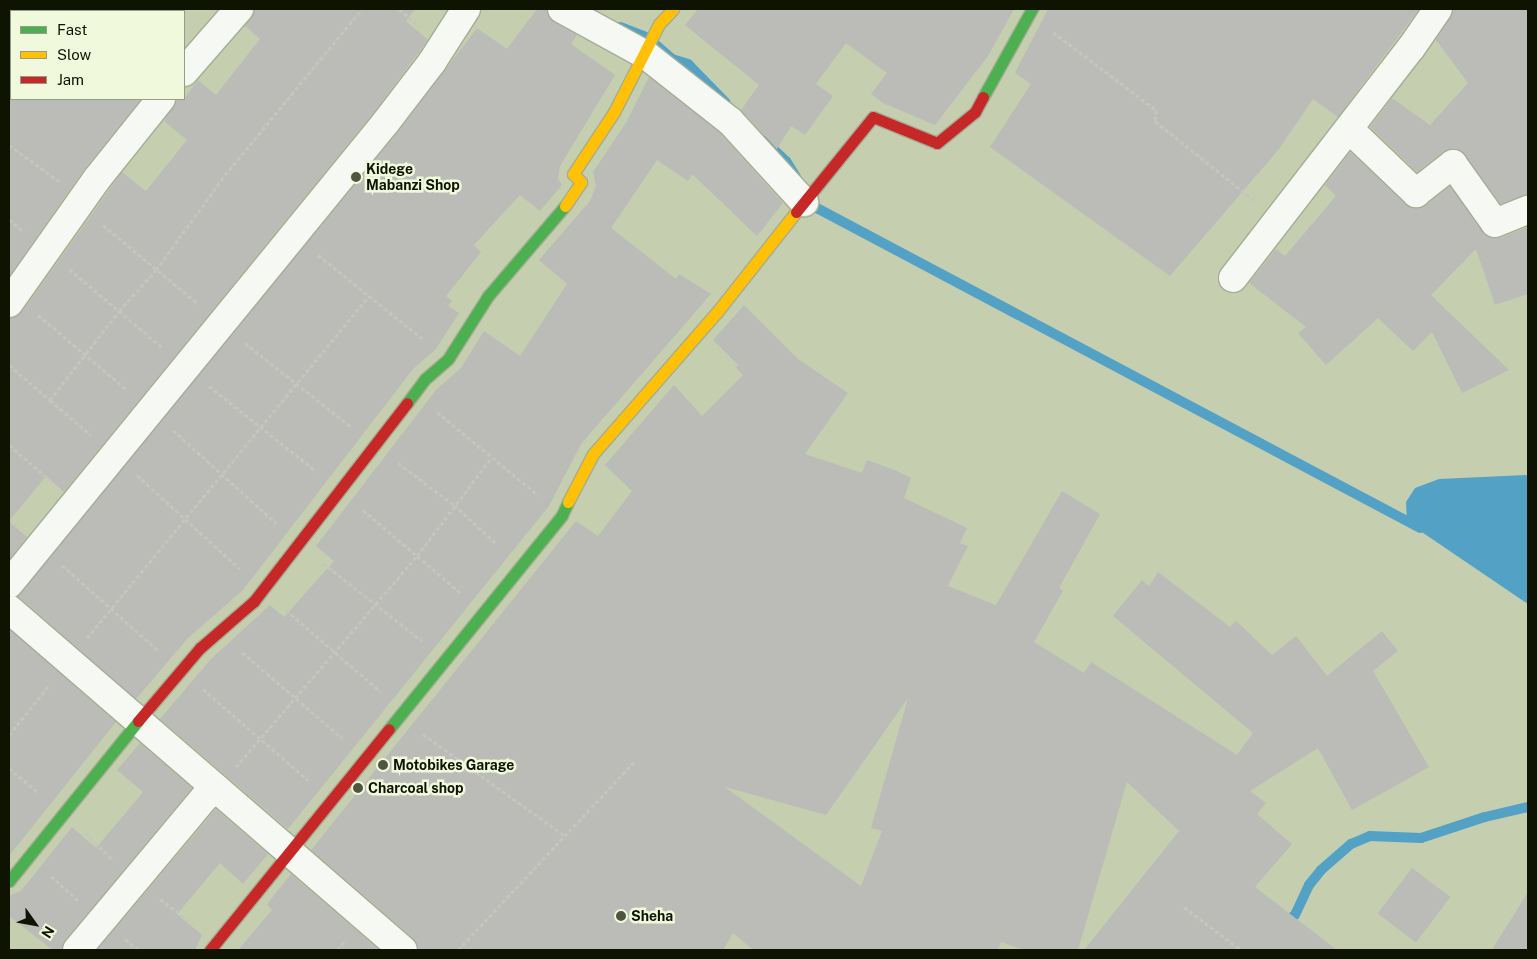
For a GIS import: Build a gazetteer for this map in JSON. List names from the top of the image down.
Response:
{
  "places": [
    "Kidege Mabanzi Shop",
    "Motobikes Garage",
    "Charcoal shop",
    "Sheha"
  ],
  "legend": ["Fast", "Slow", "Jam"],
  "north": "bottom right"
}
